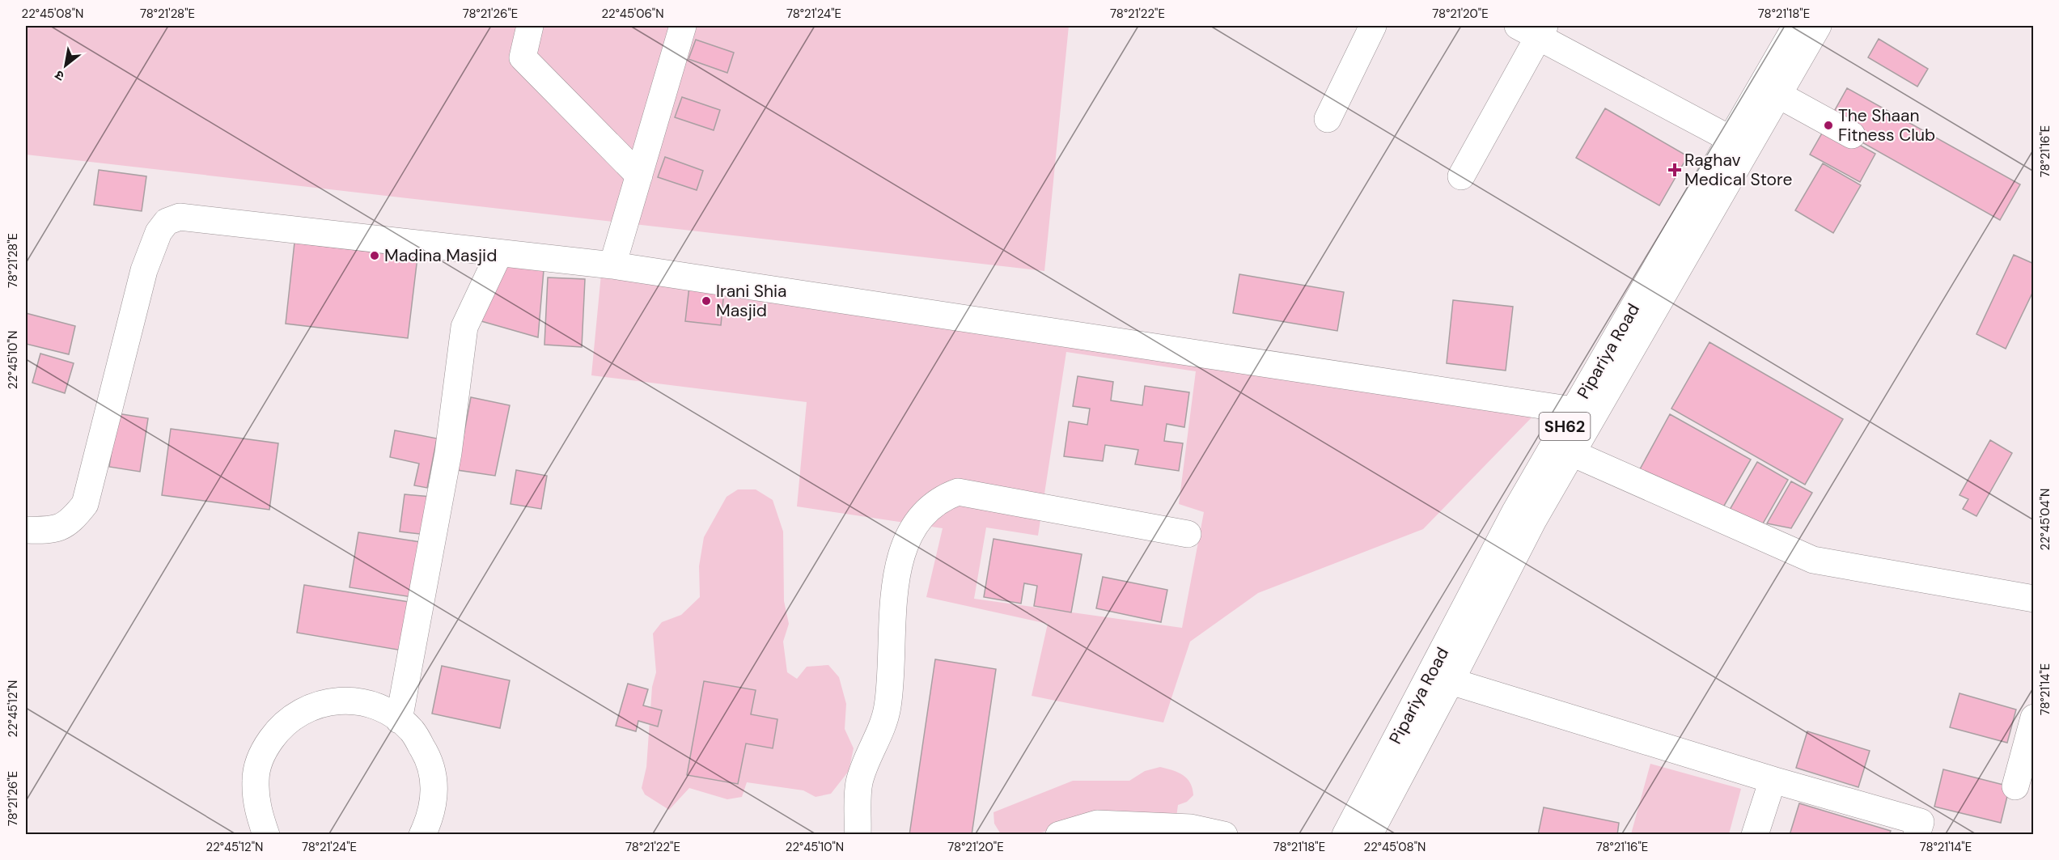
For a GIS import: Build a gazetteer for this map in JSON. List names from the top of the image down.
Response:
{
  "streets": {
    "street": ["Pipariya Road", "SH62"]
  },
  "places": {
    "other": ["The Shaan Fitness Club", "Madina Masjid", "Irani Shia Masjid"],
    "health": ["Raghav Medical Store"]
  },
  "north": "bottom left",
  "coordinates": [
    "22°45'08\"N",
    "78°21'28\"E",
    "78°21'26\"E",
    "22°45'06\"N",
    "78°21'24\"E",
    "78°21'22\"E",
    "78°21'20\"E",
    "78°21'18\"E",
    "78°21'16\"E",
    "22°45'10\"N",
    "22°45'04\"N",
    "78°21'14\"E",
    "22°45'12\"N"
  ]
}
